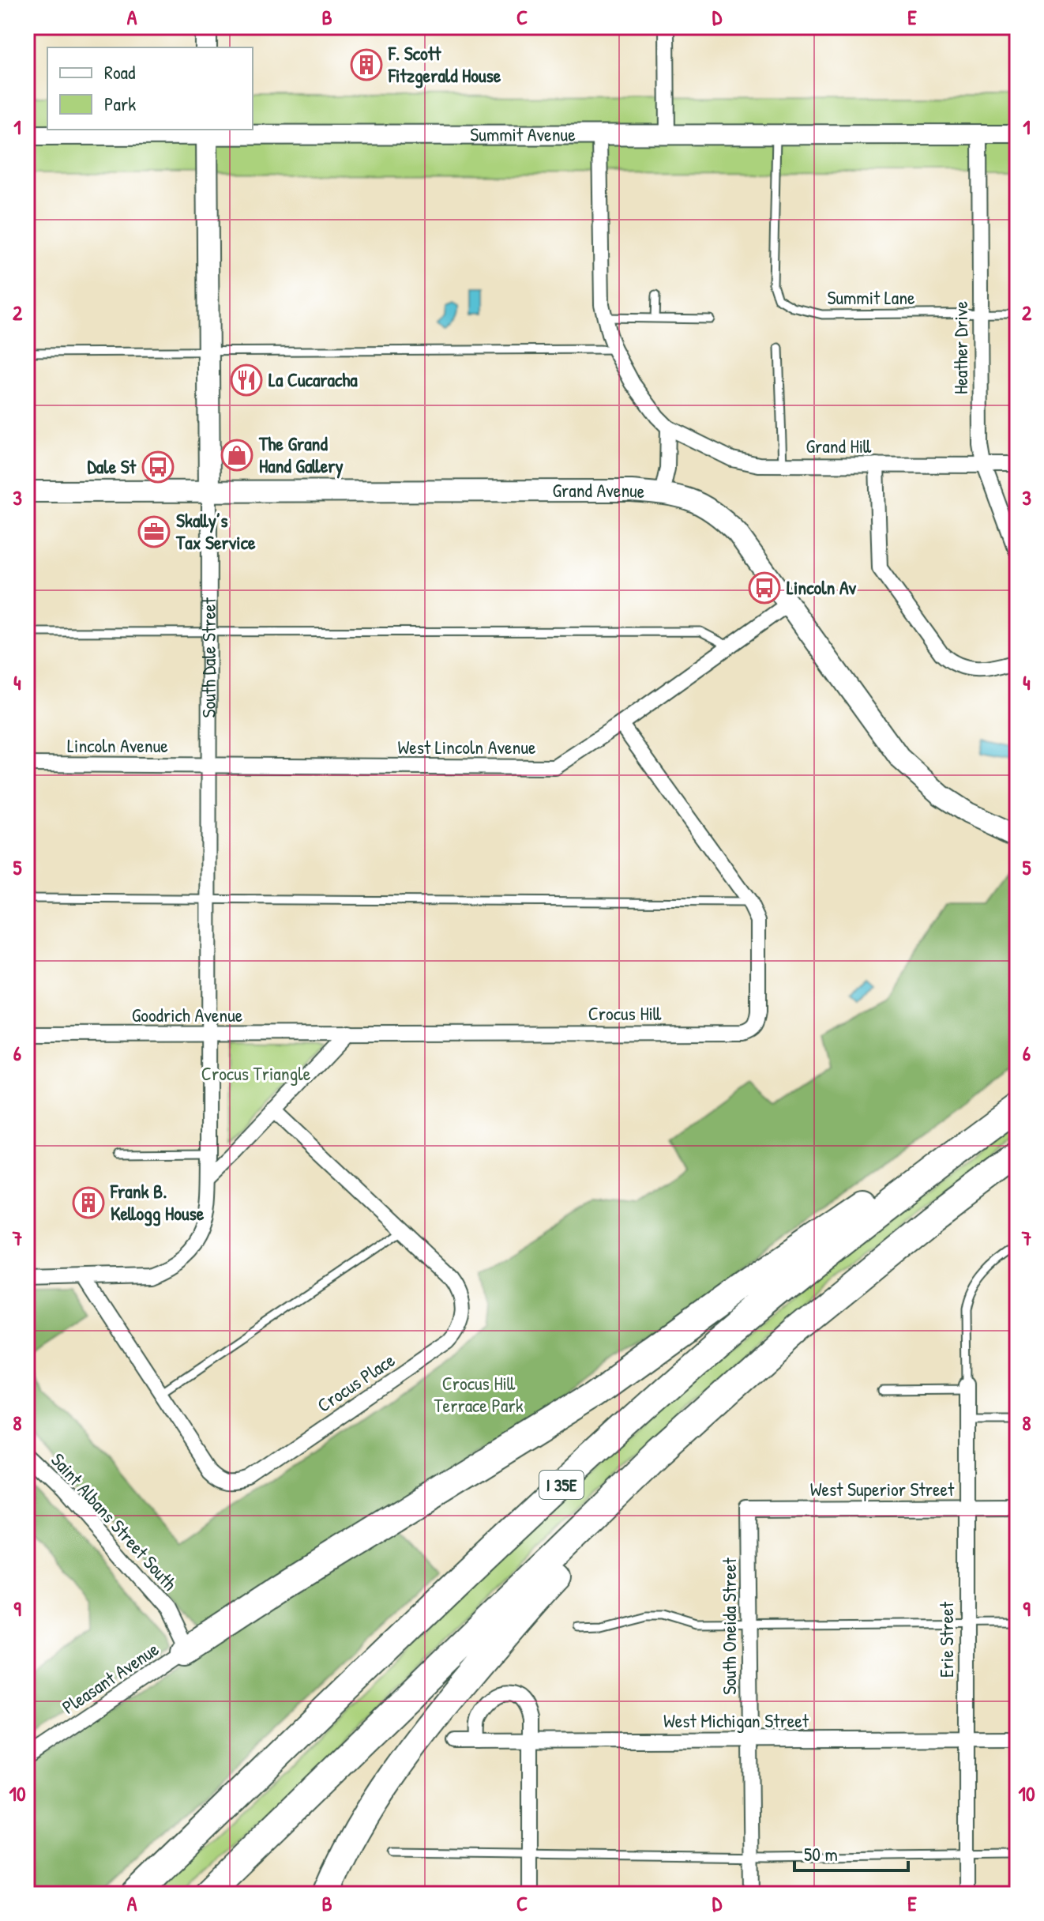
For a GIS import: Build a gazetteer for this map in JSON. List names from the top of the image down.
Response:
{
  "streets": {
    "highway": ["I 35E"],
    "main road": ["Grand Avenue", "South Dale Street"],
    "street": [
      "Summit Avenue",
      "Heather Drive",
      "Grand Hill",
      "Lincoln Avenue",
      "West Lincoln Avenue",
      "Crocus Hill",
      "Goodrich Avenue",
      "Crocus Place",
      "West Superior Street",
      "Saint Albans Street South",
      "South Oneida Street",
      "Erie Street",
      "Pleasant Avenue",
      "West Michigan Street"
    ],
    "lane": ["Summit Lane"]
  },
  "crossings": [
    ["Summit Avenue", "Summit Lane"],
    ["Summit Avenue", "Heather Drive"],
    ["Summit Avenue", "South Dale Street"],
    ["Summit Lane", "Heather Drive"],
    ["Heather Drive", "Grand Hill"],
    ["Grand Avenue", "South Dale Street"],
    ["Grand Avenue", "West Lincoln Avenue"],
    ["South Dale Street", "Lincoln Avenue"],
    ["South Dale Street", "West Lincoln Avenue"],
    ["South Dale Street", "Goodrich Avenue"],
    ["South Dale Street", "Crocus Place"],
    ["Lincoln Avenue", "West Lincoln Avenue"],
    ["West Lincoln Avenue", "Crocus Hill"],
    ["Crocus Hill", "Goodrich Avenue"],
    ["West Superior Street", "South Oneida Street"],
    ["West Superior Street", "Erie Street"],
    ["Saint Albans Street South", "Pleasant Avenue"],
    ["South Oneida Street", "West Michigan Street"],
    ["Erie Street", "West Michigan Street"]
  ],
  "parks": ["Crocus Triangle", "Crocus Hill Terrace Park"],
  "places": {
    "building": ["F. Scott Fitzgerald House", "Frank B. Kellogg House"],
    "restaurant": ["La Cucaracha"],
    "shop": ["The Grand Hand Gallery"],
    "bus stop": ["Dale St", "Lincoln Av"],
    "office": ["Skally’s Tax Service"]
  },
  "legend": ["Road", "Park"],
  "scale_bar": "50 m",
  "grid": {
    "columns": [
      "A",
      "B",
      "C",
      "D",
      "E"
    ],
    "rows": [
      "1",
      "2",
      "3",
      "4",
      "5",
      "6",
      "7",
      "8",
      "9",
      "10"
    ]
  }
}
